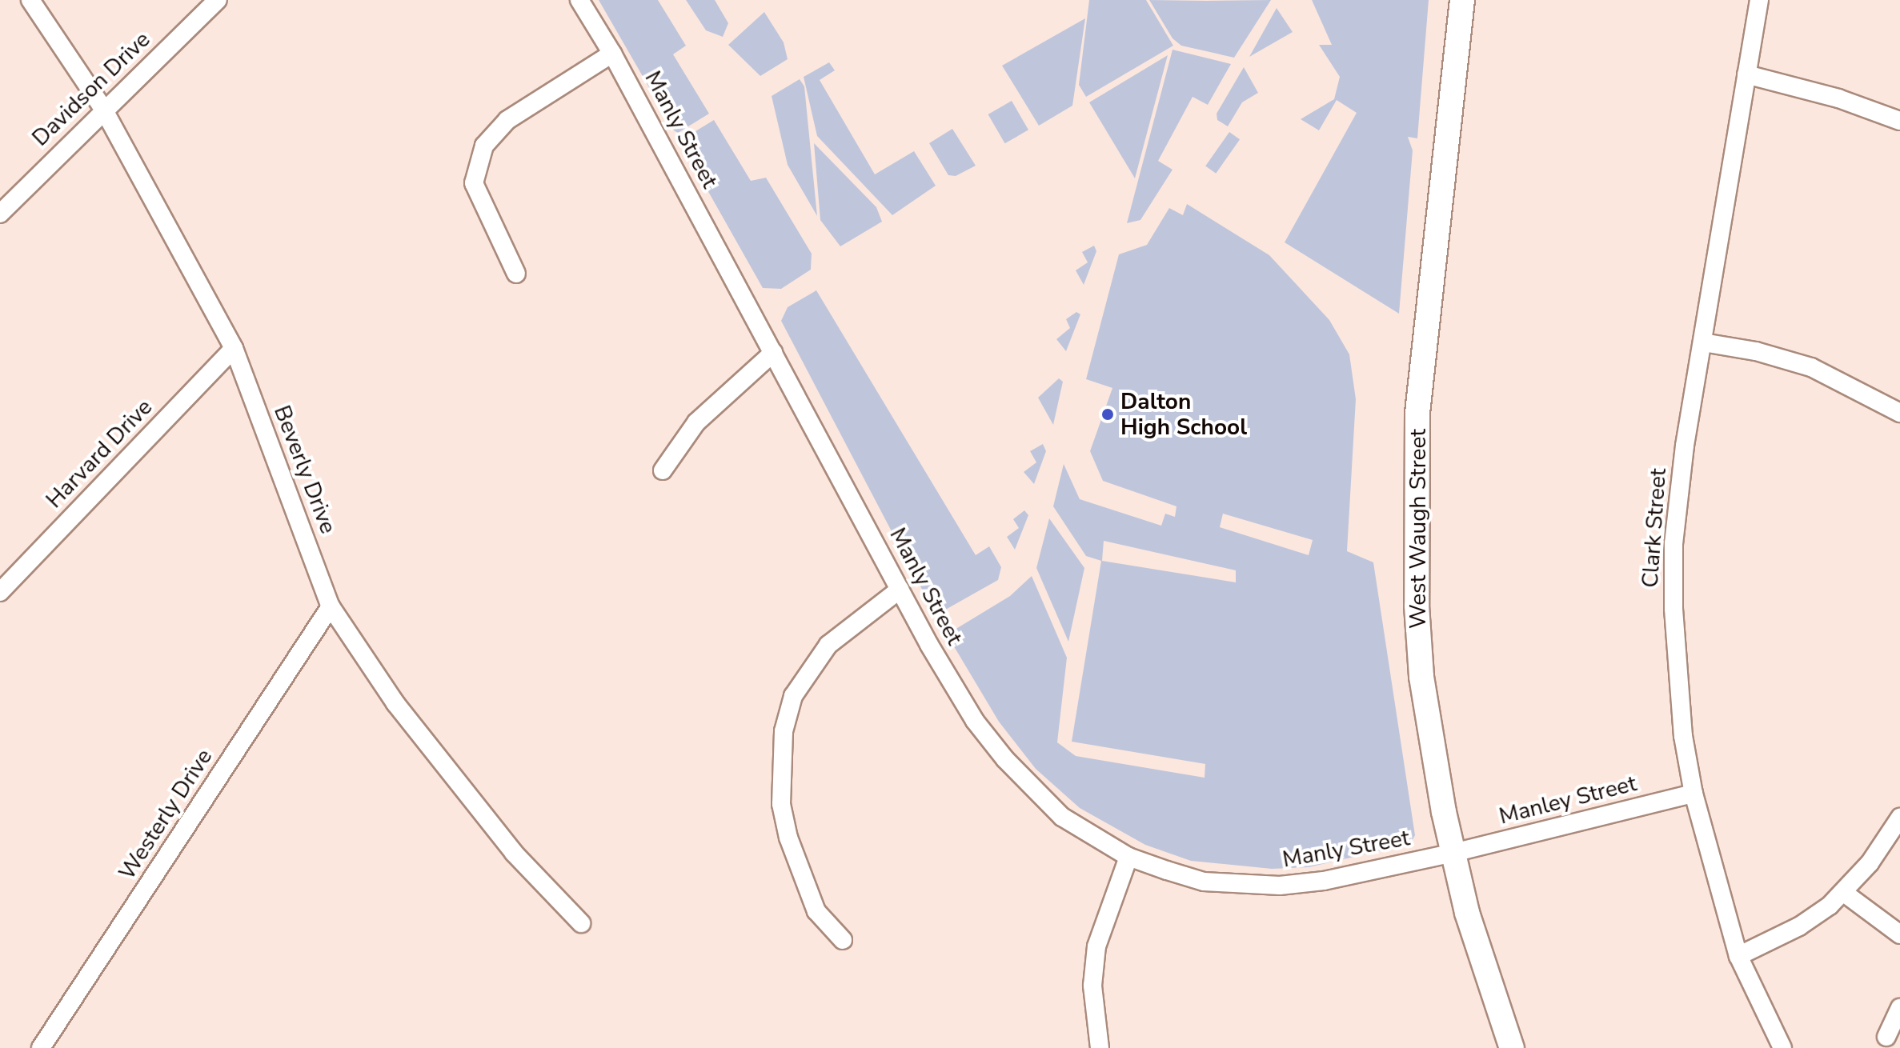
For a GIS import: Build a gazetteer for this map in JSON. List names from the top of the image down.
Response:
{
  "streets": {
    "street": [
      "Davidson Drive",
      "Manly Street",
      "Harvard Drive",
      "Beverly Drive",
      "Clark Street",
      "West Waugh Street",
      "Manley Street",
      "Westerly Drive"
    ]
  },
  "crossings": [
    ["Davidson Drive", "Beverly Drive"],
    ["Manly Street", "West Waugh Street"],
    ["Manly Street", "Manley Street"],
    ["Harvard Drive", "Beverly Drive"],
    ["Beverly Drive", "Westerly Drive"],
    ["Clark Street", "Manley Street"],
    ["West Waugh Street", "Manley Street"]
  ],
  "places": ["Dalton High School"]
}
